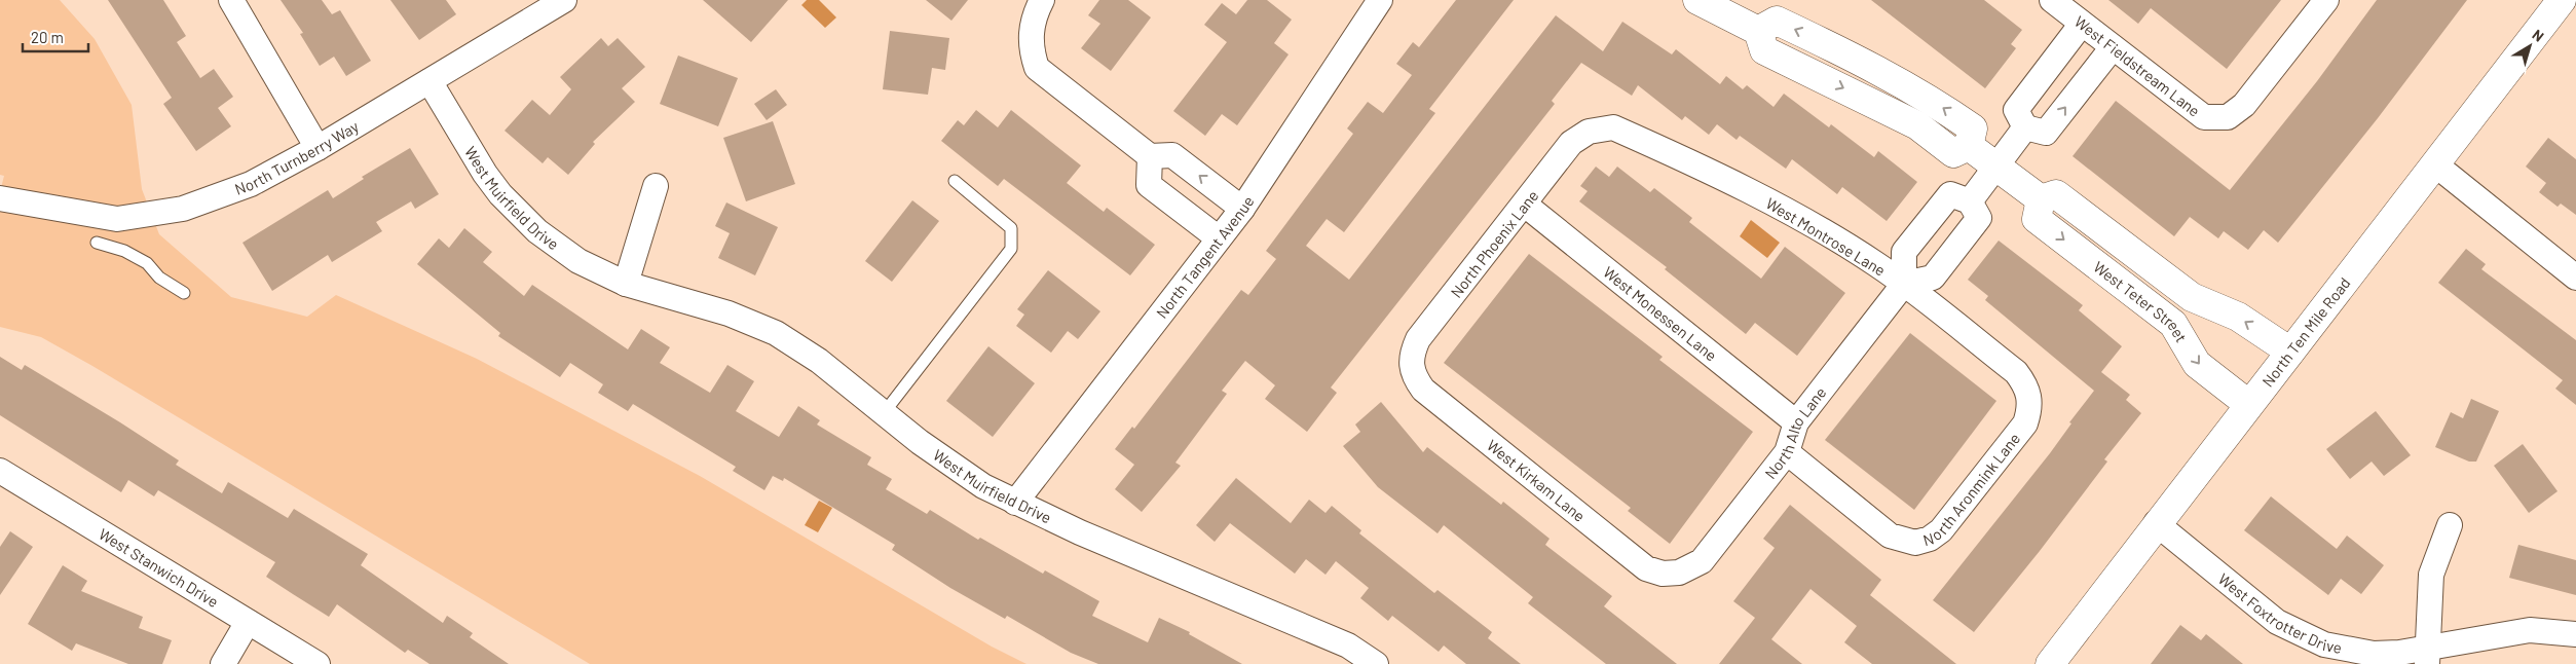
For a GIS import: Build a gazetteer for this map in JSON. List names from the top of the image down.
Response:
{
  "streets": {
    "street": [
      "West Fieldstream Lane",
      "North Turnberry Way",
      "West Muirfield Drive",
      "West Montrose Lane",
      "North Phoenix Lane",
      "North Tangent Avenue",
      "West Teter Street",
      "West Monessen Lane",
      "North Ten Mile Road",
      "North Alto Lane",
      "West Kirkam Lane",
      "North Aronmink Lane",
      "West Stanwich Drive",
      "West Foxtrotter Drive"
    ]
  },
  "crossings": [
    ["North Turnberry Way", "West Muirfield Drive"],
    ["West Muirfield Drive", "North Tangent Avenue"],
    ["West Montrose Lane", "North Phoenix Lane"],
    ["West Montrose Lane", "North Alto Lane"],
    ["West Montrose Lane", "North Aronmink Lane"],
    ["North Phoenix Lane", "West Monessen Lane"],
    ["North Phoenix Lane", "West Kirkam Lane"],
    ["West Teter Street", "North Ten Mile Road"],
    ["West Monessen Lane", "North Alto Lane"],
    ["North Ten Mile Road", "West Foxtrotter Drive"],
    ["North Alto Lane", "West Kirkam Lane"],
    ["North Alto Lane", "North Aronmink Lane"]
  ],
  "scale_bar": "20 m",
  "north": "top right"
}
